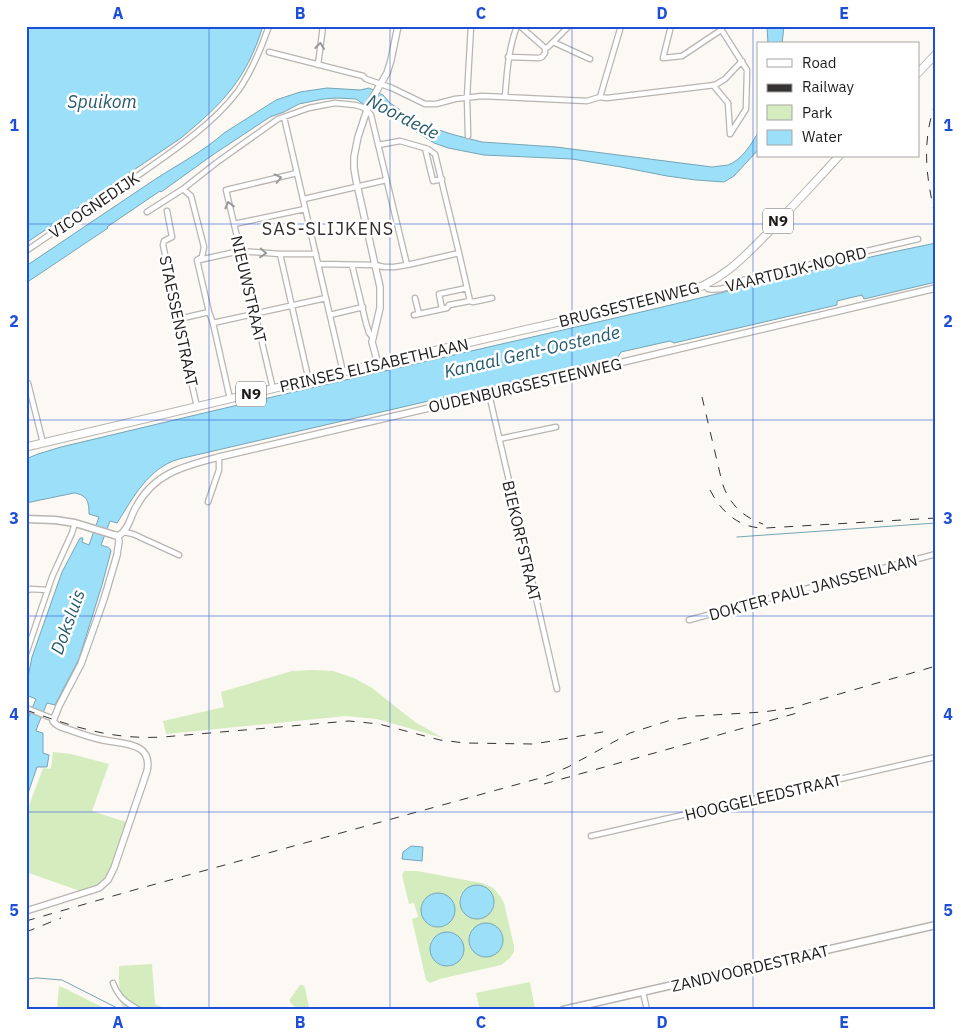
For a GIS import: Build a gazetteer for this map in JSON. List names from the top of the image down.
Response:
{
  "streets": {
    "main road": [
      "N9",
      "BRUGSESTEENWEG",
      "PRINSES ELISABETHLAAN",
      "ZANDVOORDESTRAAT"
    ],
    "street": [
      "VICOGNEDIJK",
      "VAARTDIJK-NOORD",
      "NIEUWSTRAAT",
      "STAESSENSTRAAT",
      "OUDENBURGSESTEENWEG",
      "BIEKORFSTRAAT",
      "DOKTER PAUL JANSSENLAAN",
      "HOOGGELEEDSTRAAT"
    ]
  },
  "crossings": [
    ["VAARTDIJK-NOORD", "BRUGSESTEENWEG"],
    ["NIEUWSTRAAT", "PRINSES ELISABETHLAAN"],
    ["BRUGSESTEENWEG", "PRINSES ELISABETHLAAN"],
    ["STAESSENSTRAAT", "PRINSES ELISABETHLAAN"],
    ["OUDENBURGSESTEENWEG", "BIEKORFSTRAAT"]
  ],
  "districts": ["SAS-SLIJKENS"],
  "water": [
    "Spuikom",
    "Noordede",
    "Kanaal Gent-Oostende",
    "Doksluis"
  ],
  "legend": [
    "Road",
    "Railway",
    "Park",
    "Water"
  ],
  "grid": {
    "columns": [
      "A",
      "B",
      "C",
      "D",
      "E"
    ],
    "rows": [
      "1",
      "2",
      "3",
      "4",
      "5"
    ]
  }
}
